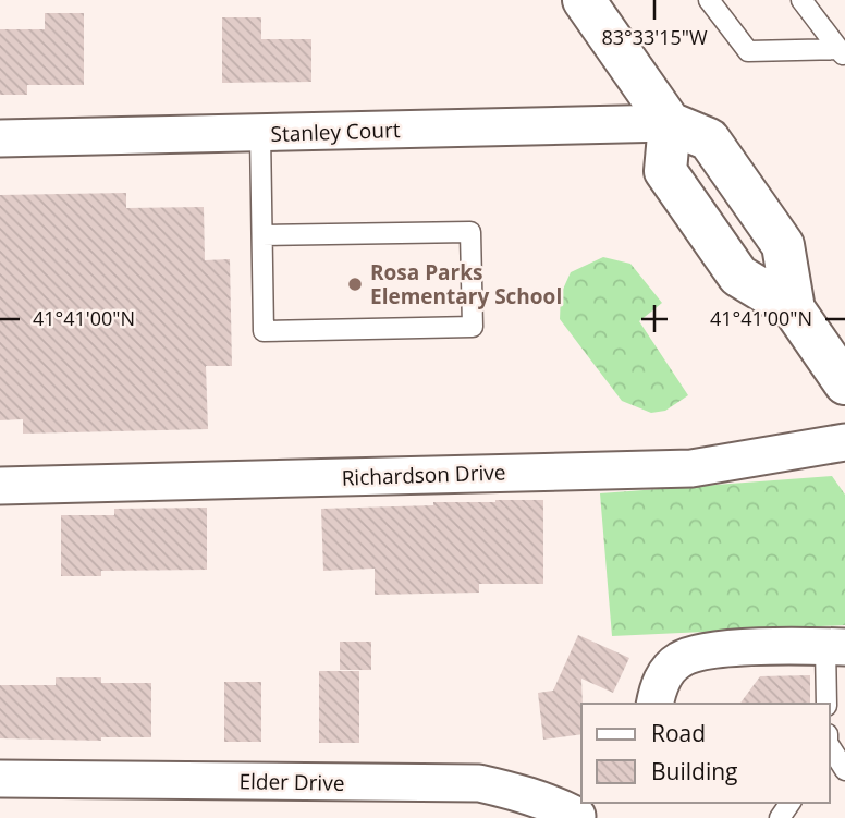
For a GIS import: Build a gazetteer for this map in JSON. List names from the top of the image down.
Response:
{
  "streets": {
    "street": ["Stanley Court", "Richardson Drive", "Elder Drive"]
  },
  "places": ["Rosa Parks Elementary School"],
  "legend": ["Road", "Building"],
  "coordinates": ["83°33'15\"W", "41°41'00\"N"]
}
